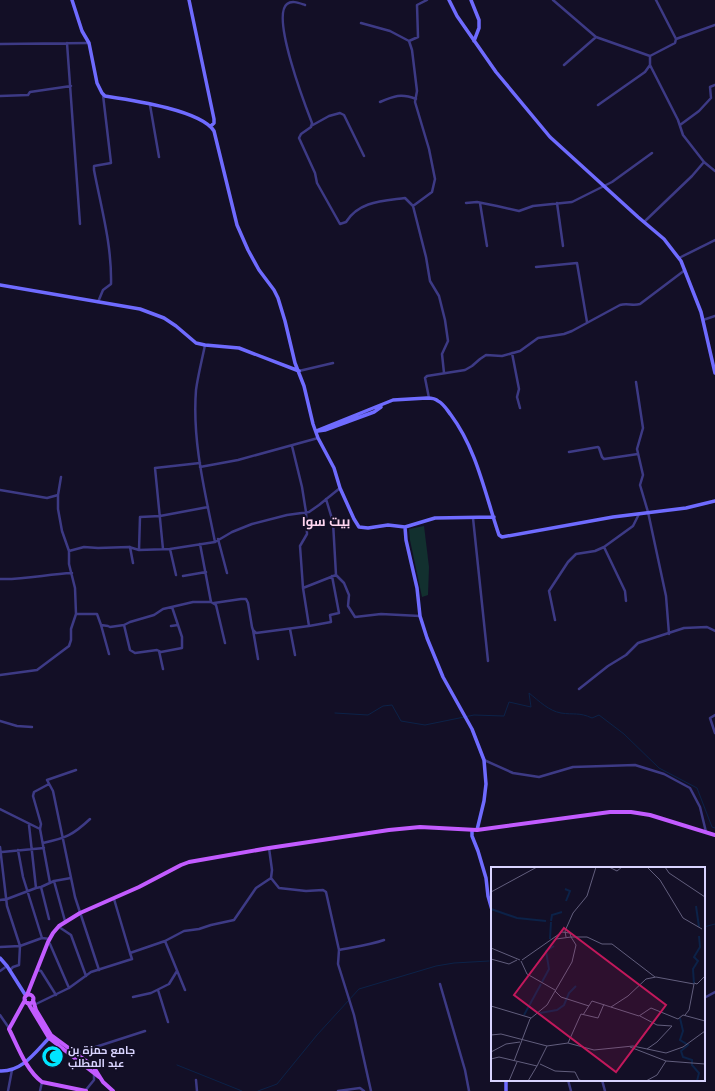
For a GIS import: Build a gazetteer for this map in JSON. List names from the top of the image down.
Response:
{
  "districts": ["بيت سوا"],
  "places": {
    "mosque": ["جامع حمزة بن عبد المطلب"]
  }
}
